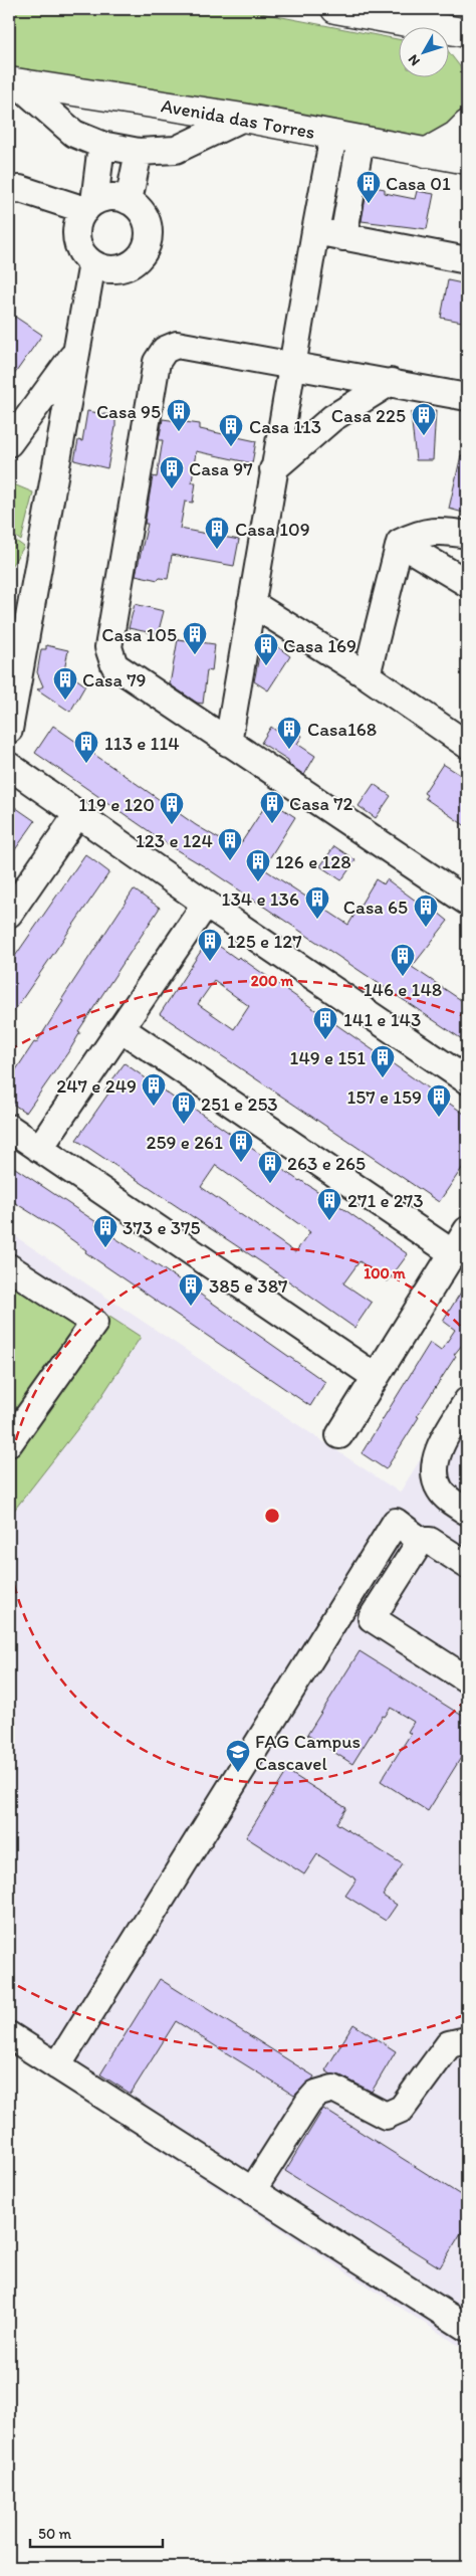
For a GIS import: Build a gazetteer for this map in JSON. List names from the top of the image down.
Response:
{
  "streets": {
    "main road": ["Avenida das Torres"]
  },
  "places": {
    "building": [
      "Casa 01",
      "Casa 95",
      "Casa 225",
      "Casa 113",
      "Casa 97",
      "Casa 109",
      "Casa 105",
      "Casa 169",
      "Casa 79",
      "Casa168",
      "113 e 114",
      "Casa 72",
      "119 e 120",
      "123 e 124",
      "126 e 128",
      "134 e 136",
      "Casa 65",
      "125 e 127",
      "146 e 148",
      "141 e 143",
      "149 e 151",
      "247 e 249",
      "157 e 159",
      "251 e 253",
      "259 e 261",
      "263 e 265",
      "271 e 273",
      "373 e 375",
      "385 e 387"
    ],
    "school or university": ["FAG Campus Cascavel"]
  },
  "scale_bar": "50 m",
  "north": "bottom left",
  "rings": ["200 m", "100 m"]
}
